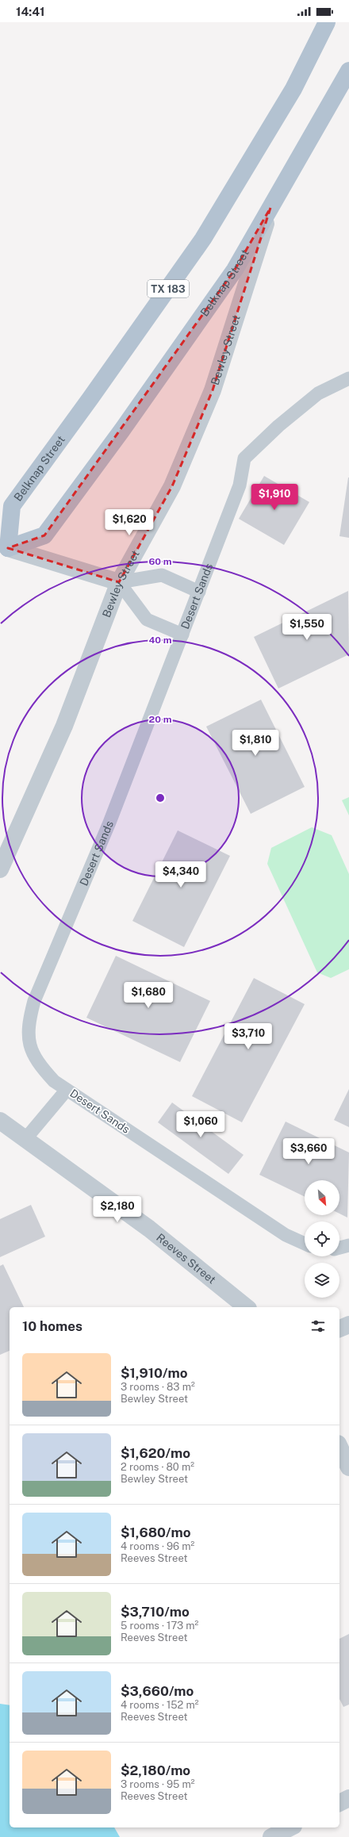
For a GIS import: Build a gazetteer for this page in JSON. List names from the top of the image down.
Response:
{
  "streets": {
    "main road": ["Belknap Street", "TX 183"],
    "street": ["Bewley Street", "Reeves Street"],
    "lane": ["Desert Sands"]
  },
  "crossings": [
    ["Belknap Street", "Bewley Street"]
  ],
  "north": "bottom right",
  "page": {
    "status": "14:41",
    "price": [
      "$1,910",
      "$1,620",
      "$1,550",
      "$1,810",
      "$4,340",
      "$1,680",
      "$3,710",
      "$1,060",
      "$3,660",
      "$2,180"
    ],
    "heading": "10 homes",
    "list": [
      {
        "name": "$1,910/mo",
        "note": "3 rooms · 83 m² · Bewley Street"
      },
      {
        "name": "$1,620/mo",
        "note": "2 rooms · 80 m² · Bewley Street"
      },
      {
        "name": "$1,680/mo",
        "note": "4 rooms · 96 m² · Reeves Street"
      },
      {
        "name": "$3,710/mo",
        "note": "5 rooms · 173 m² · Reeves Street"
      },
      {
        "name": "$3,660/mo",
        "note": "4 rooms · 152 m² · Reeves Street"
      },
      {
        "name": "$2,180/mo",
        "note": "3 rooms · 95 m² · Reeves Street"
      }
    ]
  },
  "rings": ["60 m", "40 m", "20 m"]
}
